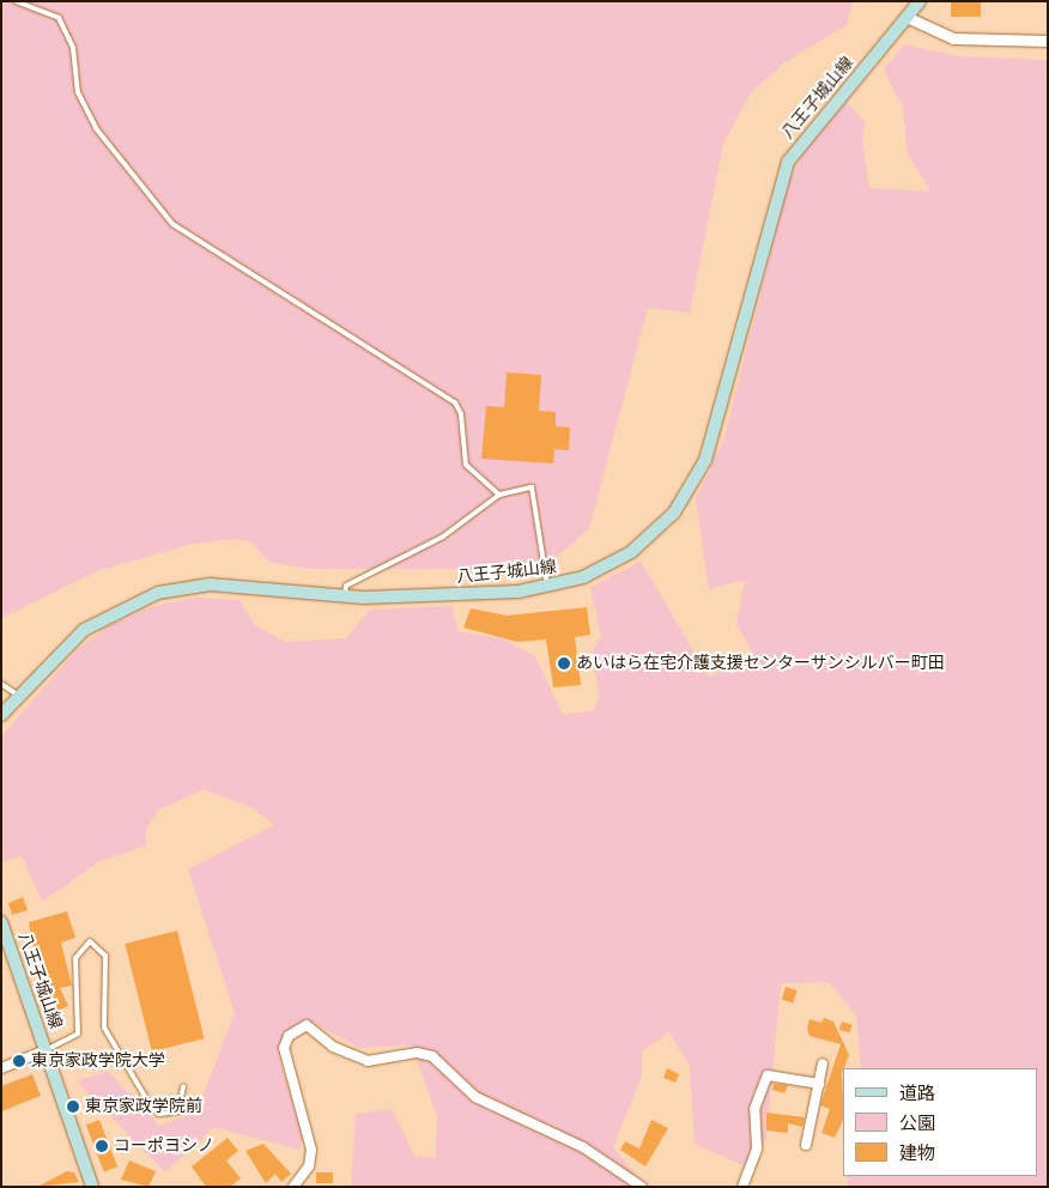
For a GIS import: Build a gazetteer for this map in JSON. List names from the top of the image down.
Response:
{
  "streets": {
    "main road": ["八王子城山線"]
  },
  "places": [
    "あいはら在宅介護支援センターサンシルバー町田",
    "東京家政学院大学",
    "東京家政学院前",
    "コーポヨシノ"
  ],
  "legend": ["道路", "公園", "建物"]
}
